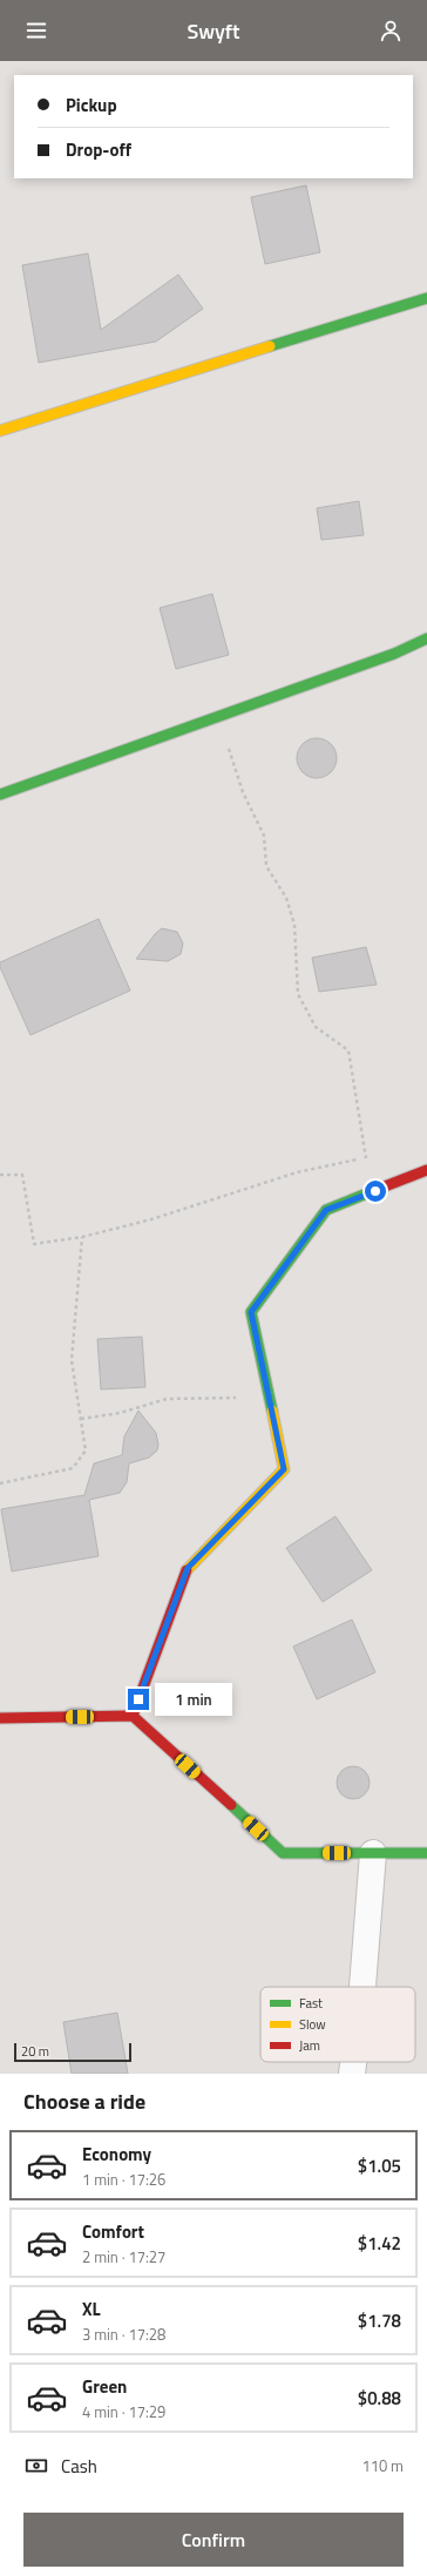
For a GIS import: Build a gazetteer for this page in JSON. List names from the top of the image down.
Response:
{
  "legend": ["Fast", "Slow", "Jam"],
  "scale_bar": "20 m",
  "page": {
    "header": "Swyft",
    "banner": ["Pickup", "Drop-off"],
    "bubble": "1 min",
    "scale": "20 m",
    "heading": "Choose a ride",
    "list": [
      {
        "name": "Economy",
        "note": "1 min · 17:26",
        "value": "$1.05"
      },
      {
        "name": "Comfort",
        "note": "2 min · 17:27",
        "value": "$1.42"
      },
      {
        "name": "XL",
        "note": "3 min · 17:28",
        "value": "$1.78"
      },
      {
        "name": "Green",
        "note": "4 min · 17:29",
        "value": "$0.88"
      }
    ],
    "pay": ["Cash", "110 m"],
    "buttons": "Confirm"
  }
}
